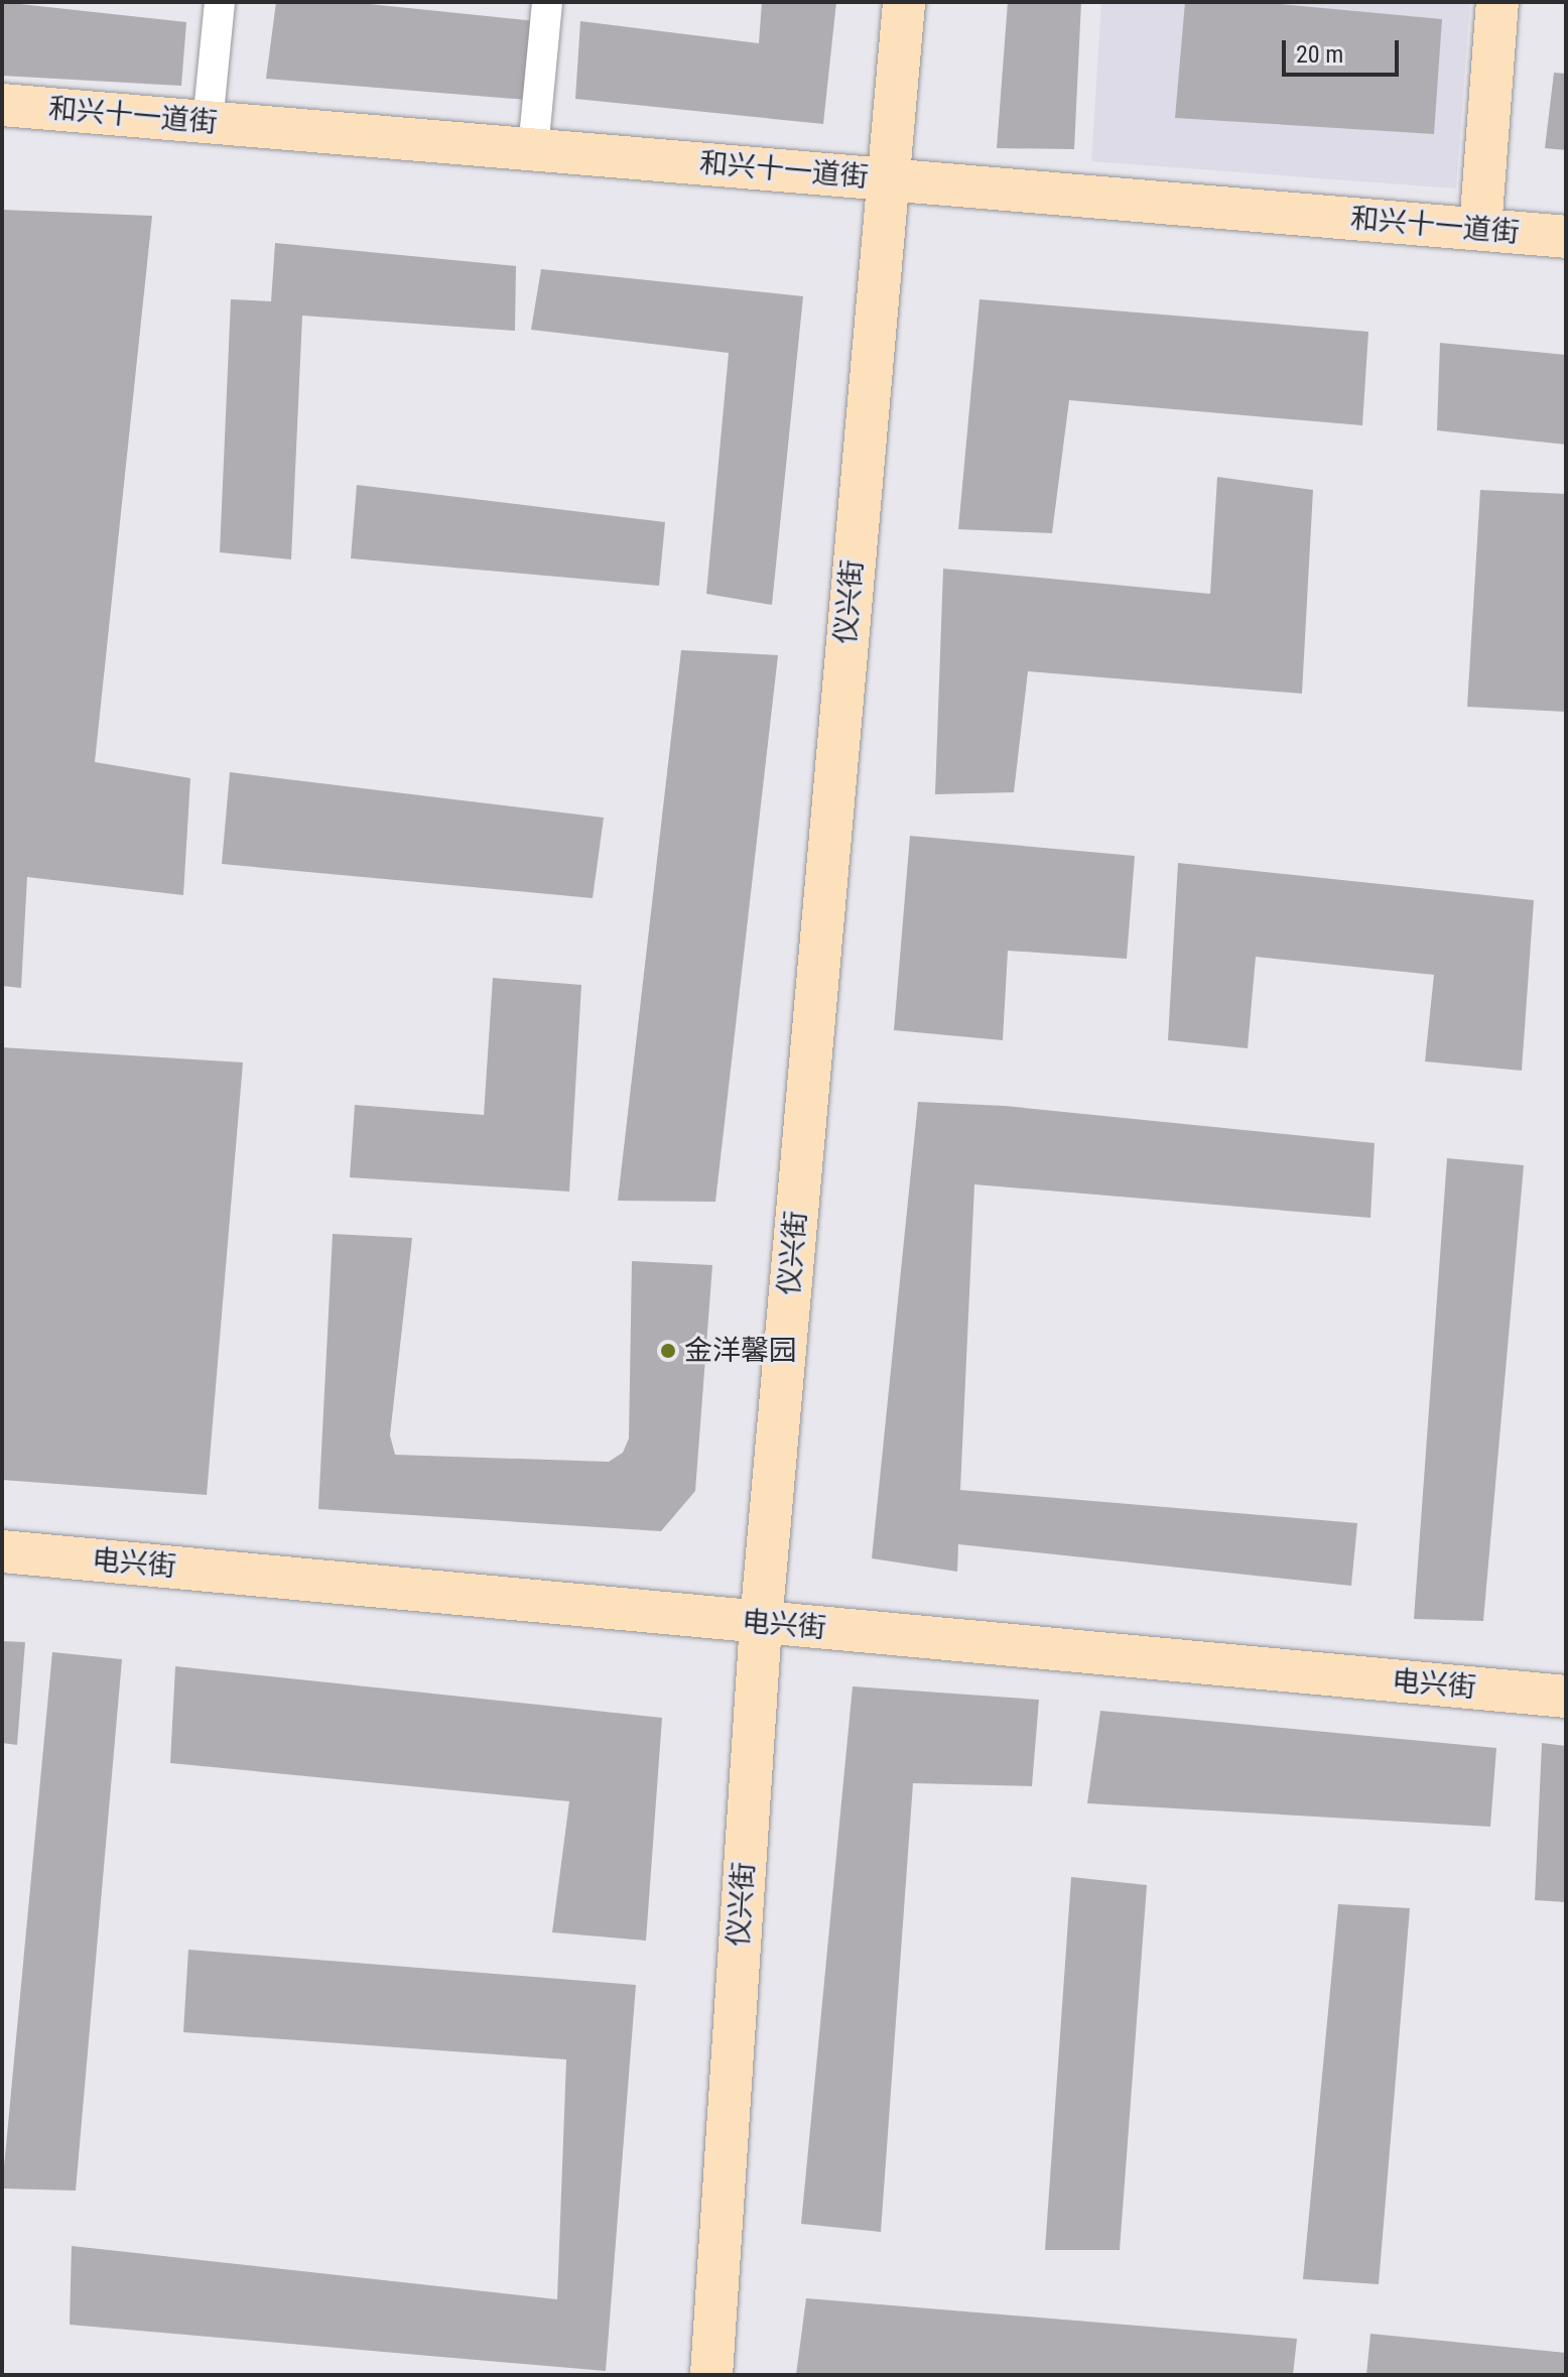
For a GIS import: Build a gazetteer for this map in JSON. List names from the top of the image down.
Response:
{
  "streets": {
    "street": ["和兴十一道街", "仪兴街", "电兴街"]
  },
  "crossings": [
    ["和兴十一道街", "仪兴街"],
    ["仪兴街", "电兴街"]
  ],
  "places": ["金洋馨园"],
  "scale_bar": "20 m"
}
